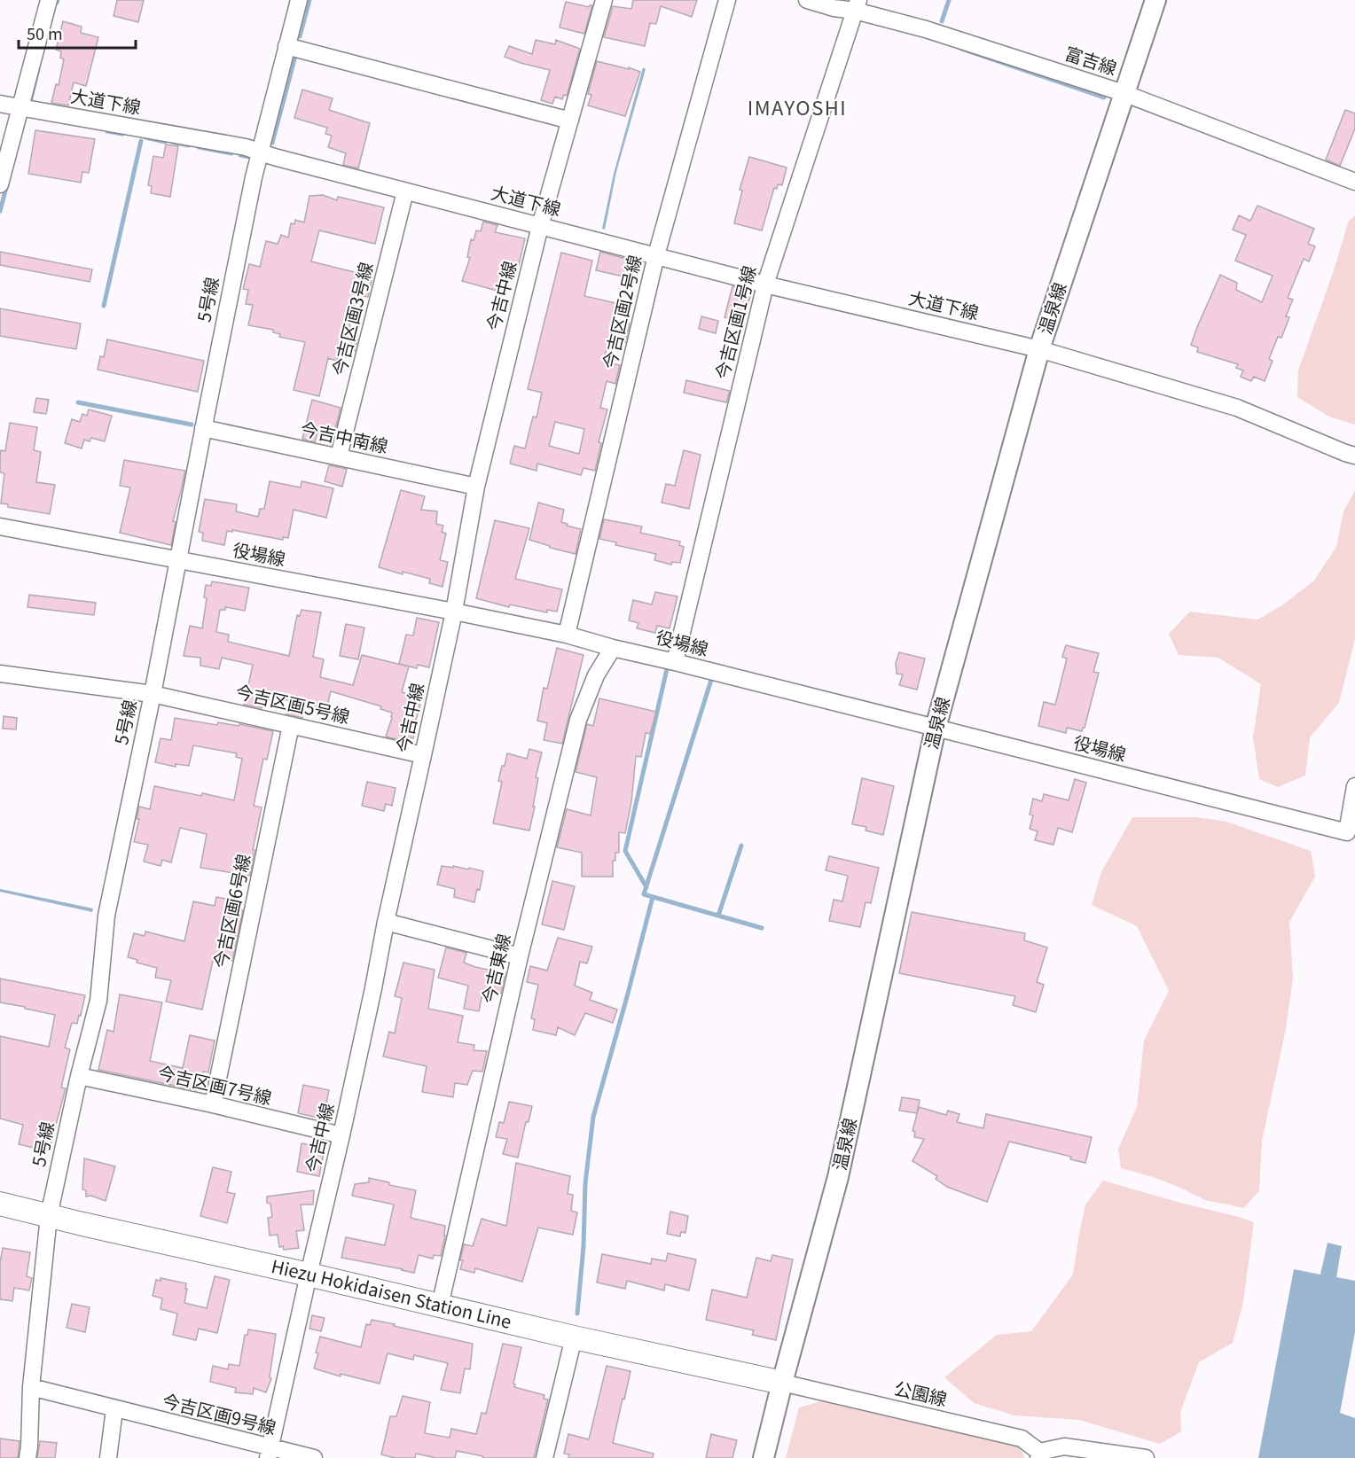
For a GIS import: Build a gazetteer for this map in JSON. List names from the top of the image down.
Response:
{
  "streets": {
    "main road": ["Hiezu Hokidaisen Station Line"],
    "street": [
      "富吉線",
      "大道下線",
      "今吉中線",
      "5号線",
      "温泉線",
      "今吉区画2号線",
      "今吉区画3号線",
      "今吉区画1号線",
      "今吉中南線",
      "役場線",
      "今吉区画5号線",
      "今吉区画6号線",
      "今吉東線",
      "今吉区画7号線",
      "公園線",
      "今吉区画9号線"
    ]
  },
  "crossings": [
    ["富吉線", "温泉線"],
    ["富吉線", "今吉区画1号線"],
    ["大道下線", "今吉中線"],
    ["大道下線", "5号線"],
    ["大道下線", "温泉線"],
    ["大道下線", "今吉区画2号線"],
    ["大道下線", "今吉区画3号線"],
    ["大道下線", "今吉区画1号線"],
    ["今吉中線", "今吉中南線"],
    ["今吉中線", "役場線"],
    ["今吉中線", "今吉区画5号線"],
    ["今吉中線", "今吉区画7号線"],
    ["今吉中線", "Hiezu Hokidaisen Station Line"],
    ["今吉中線", "今吉区画9号線"],
    ["5号線", "今吉中南線"],
    ["5号線", "役場線"],
    ["5号線", "今吉区画5号線"],
    ["5号線", "今吉区画7号線"],
    ["5号線", "Hiezu Hokidaisen Station Line"],
    ["5号線", "今吉区画9号線"],
    ["温泉線", "役場線"],
    ["温泉線", "Hiezu Hokidaisen Station Line"],
    ["温泉線", "公園線"],
    ["今吉区画2号線", "役場線"],
    ["今吉区画3号線", "今吉中南線"],
    ["今吉区画1号線", "役場線"],
    ["役場線", "今吉東線"],
    ["今吉区画5号線", "今吉区画6号線"],
    ["今吉区画6号線", "今吉区画7号線"],
    ["今吉東線", "Hiezu Hokidaisen Station Line"],
    ["Hiezu Hokidaisen Station Line", "公園線"]
  ],
  "districts": ["IMAYOSHI"],
  "scale_bar": "50 m"
}
